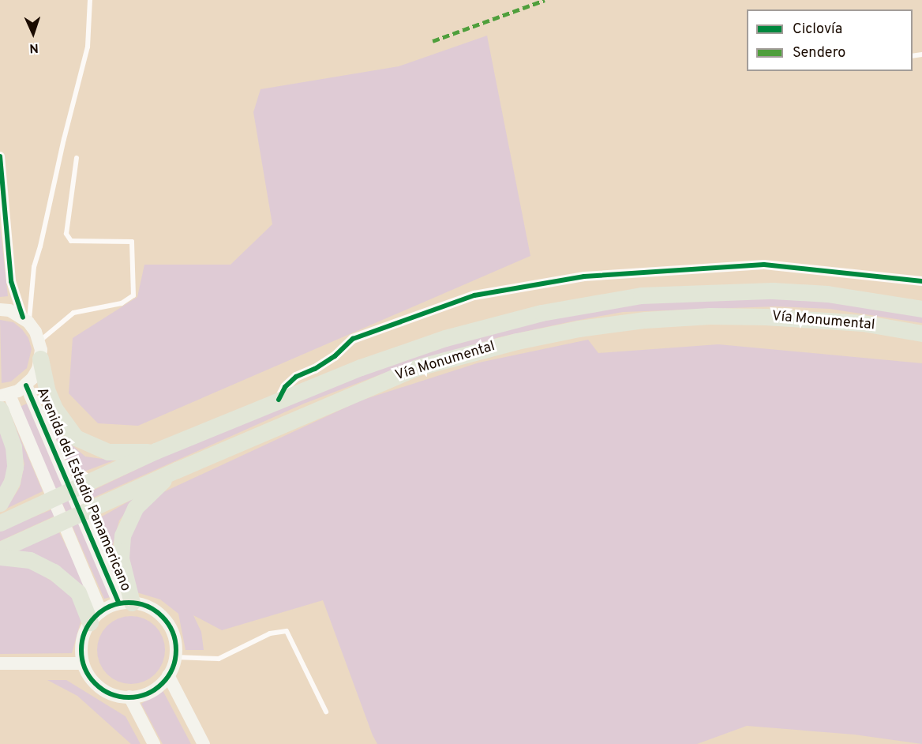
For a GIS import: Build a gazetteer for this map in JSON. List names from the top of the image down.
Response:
{
  "streets": {
    "highway": ["Vía Monumental"],
    "street": ["Avenida del Estadio Panamericano"]
  },
  "legend": ["Ciclovía", "Sendero"],
  "north": "bottom"
}
